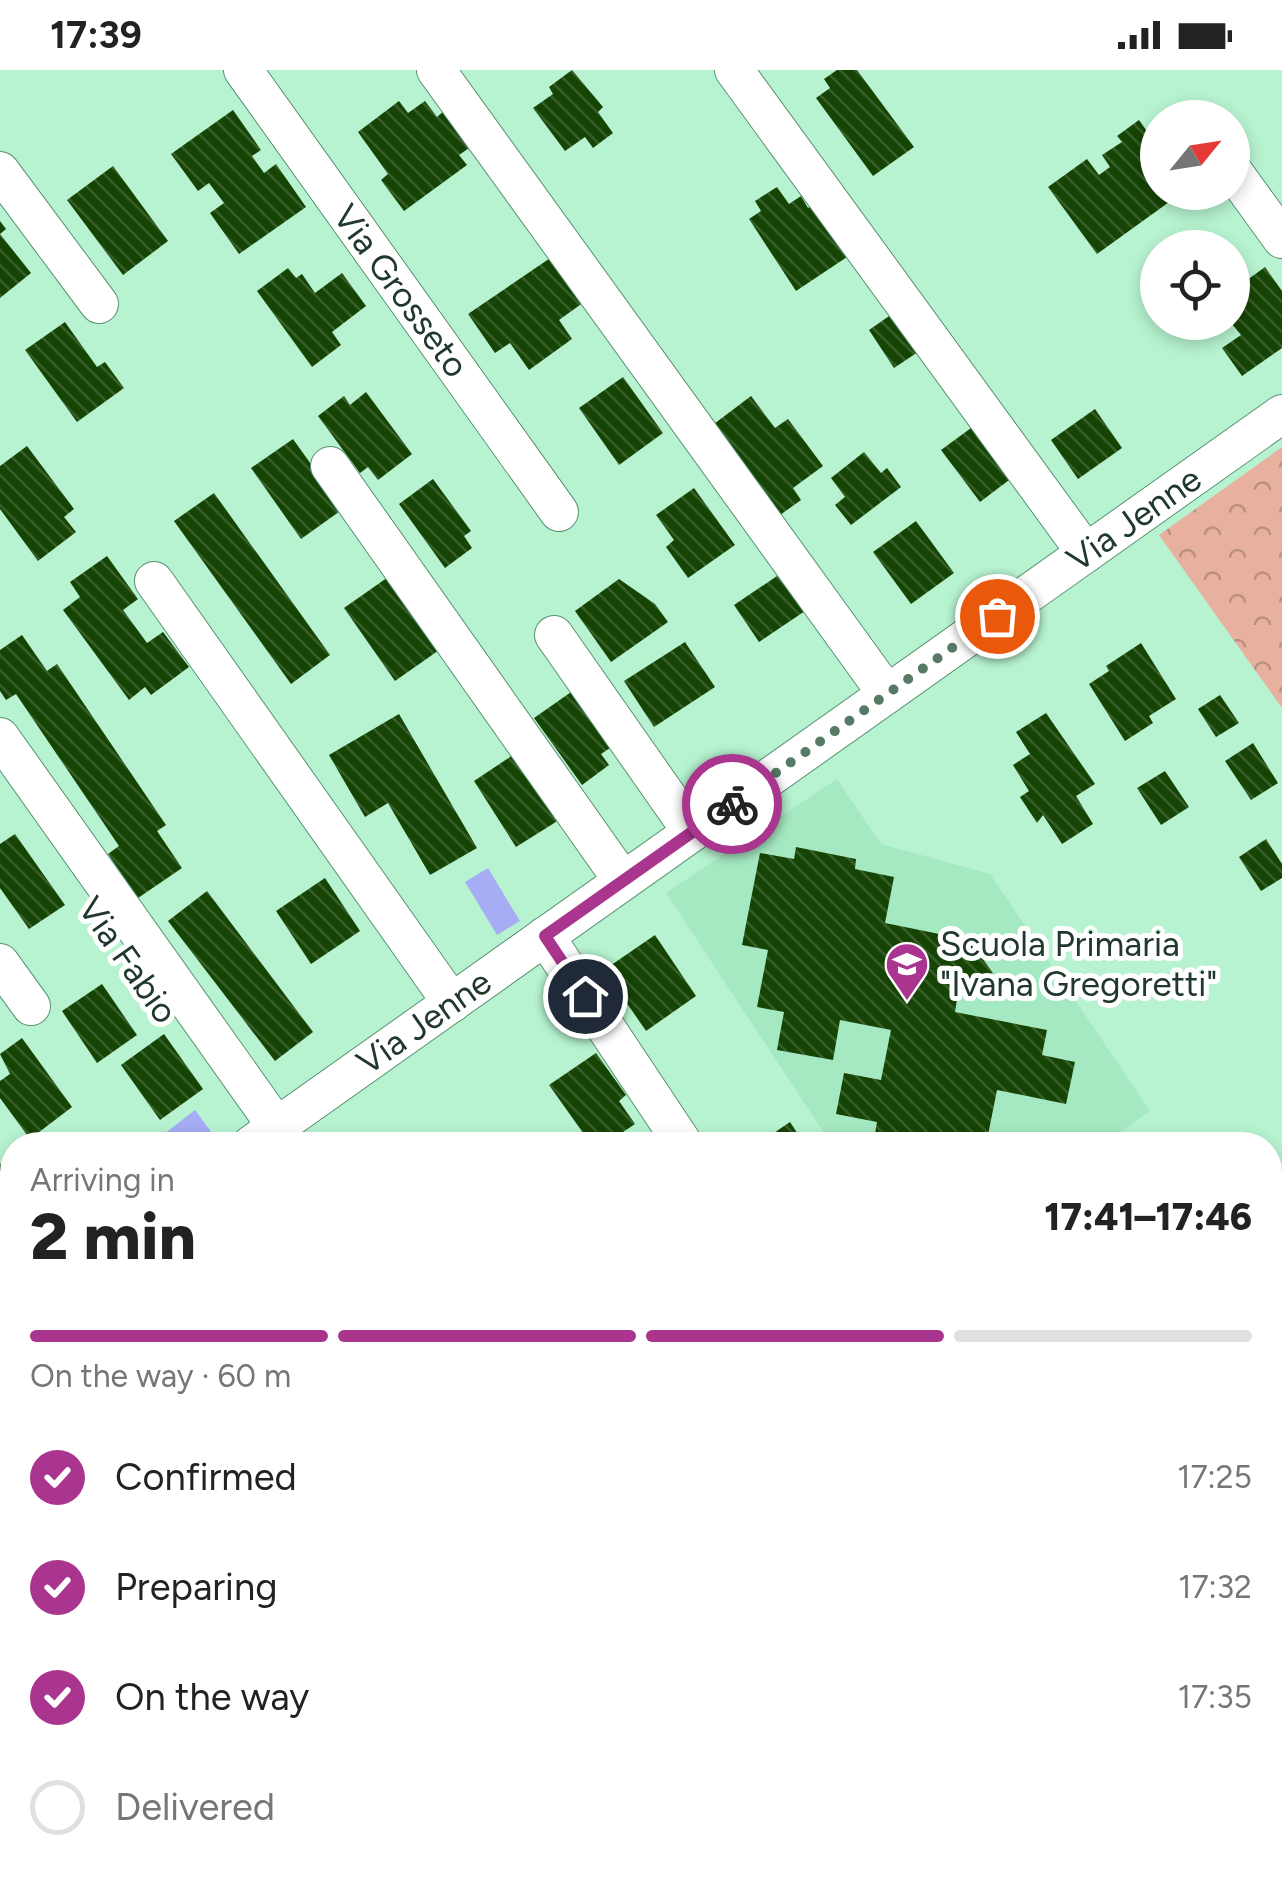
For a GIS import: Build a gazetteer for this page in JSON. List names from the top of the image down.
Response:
{
  "streets": {
    "street": ["Via Grosseto", "Via Jenne", "Via Fabio"]
  },
  "places": {
    "school or university": ["Scuola Primaria \"Ivana Gregoretti\""]
  },
  "north": "top right",
  "page": {
    "status": "17:39",
    "heading": ["2 min", "Arriving in", "17:41–17:46"],
    "bar": "On the way · 60 m",
    "list": [
      ["Confirmed", "17:25"],
      ["Preparing", "17:32"],
      ["On the way", "17:35"],
      "Delivered"
    ]
  }
}
